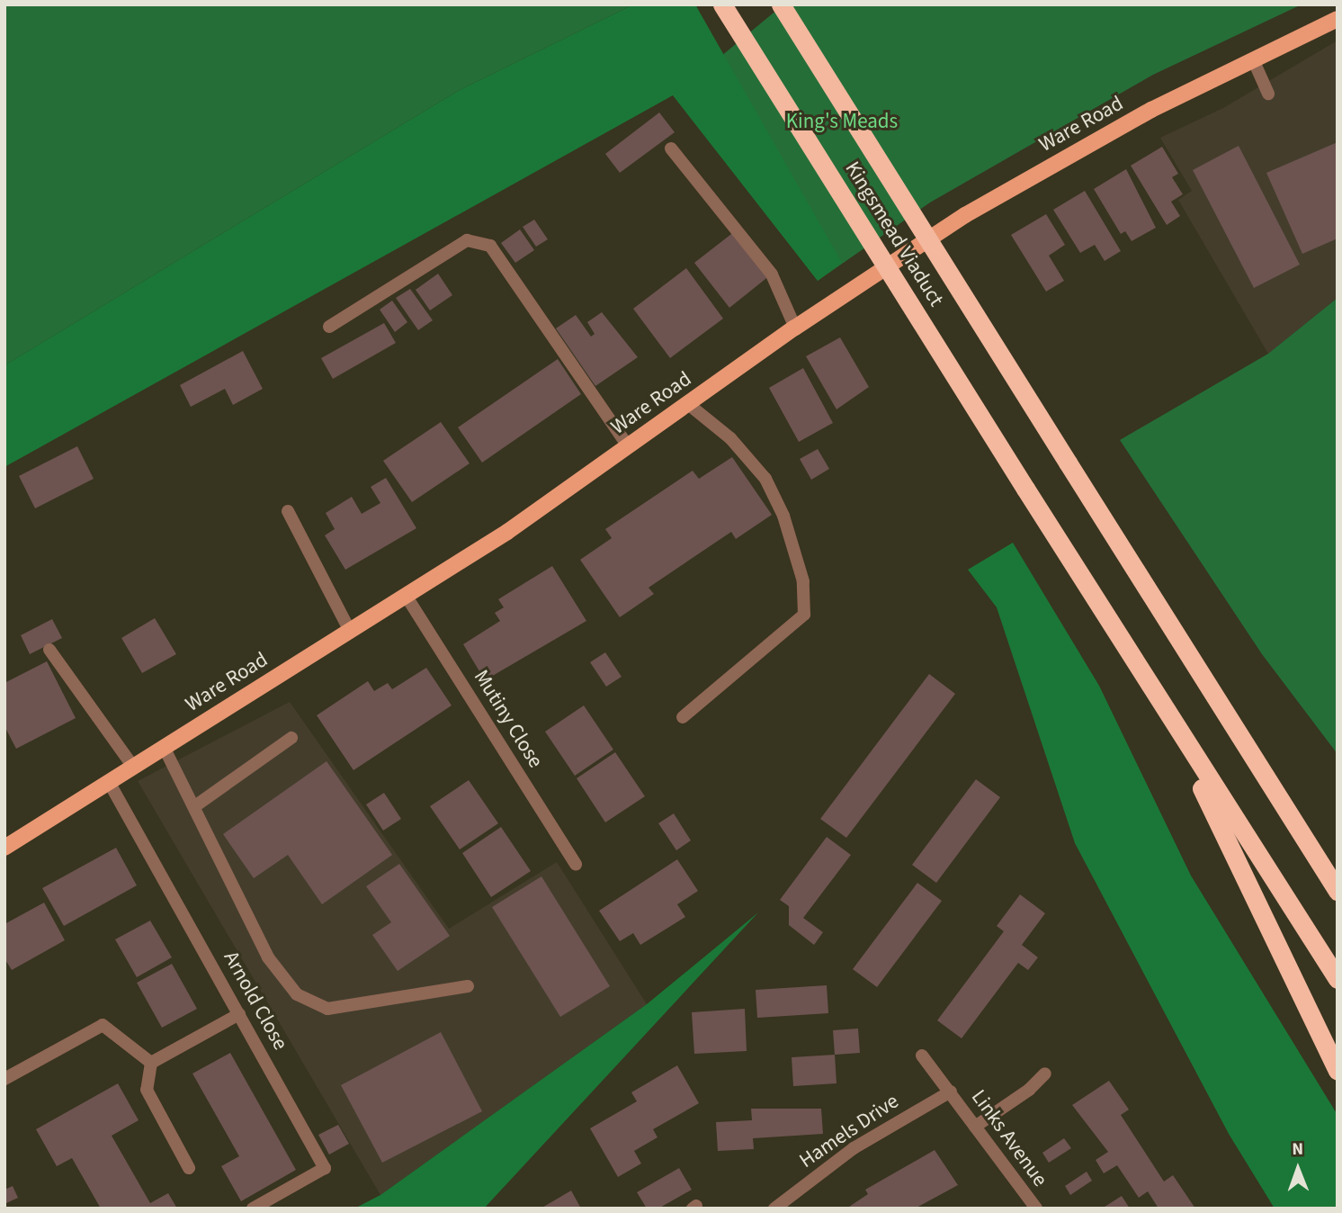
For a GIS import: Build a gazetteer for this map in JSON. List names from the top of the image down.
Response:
{
  "streets": {
    "highway": ["Kingsmead Viaduct"],
    "main road": ["Ware Road"],
    "street": [
      "Mutiny Close",
      "Arnold Close",
      "Hamels Drive",
      "Links Avenue"
    ]
  },
  "crossings": [
    ["Ware Road", "Mutiny Close"],
    ["Ware Road", "Arnold Close"],
    ["Hamels Drive", "Links Avenue"]
  ],
  "parks": ["King's Meads"],
  "north": "top"
}
